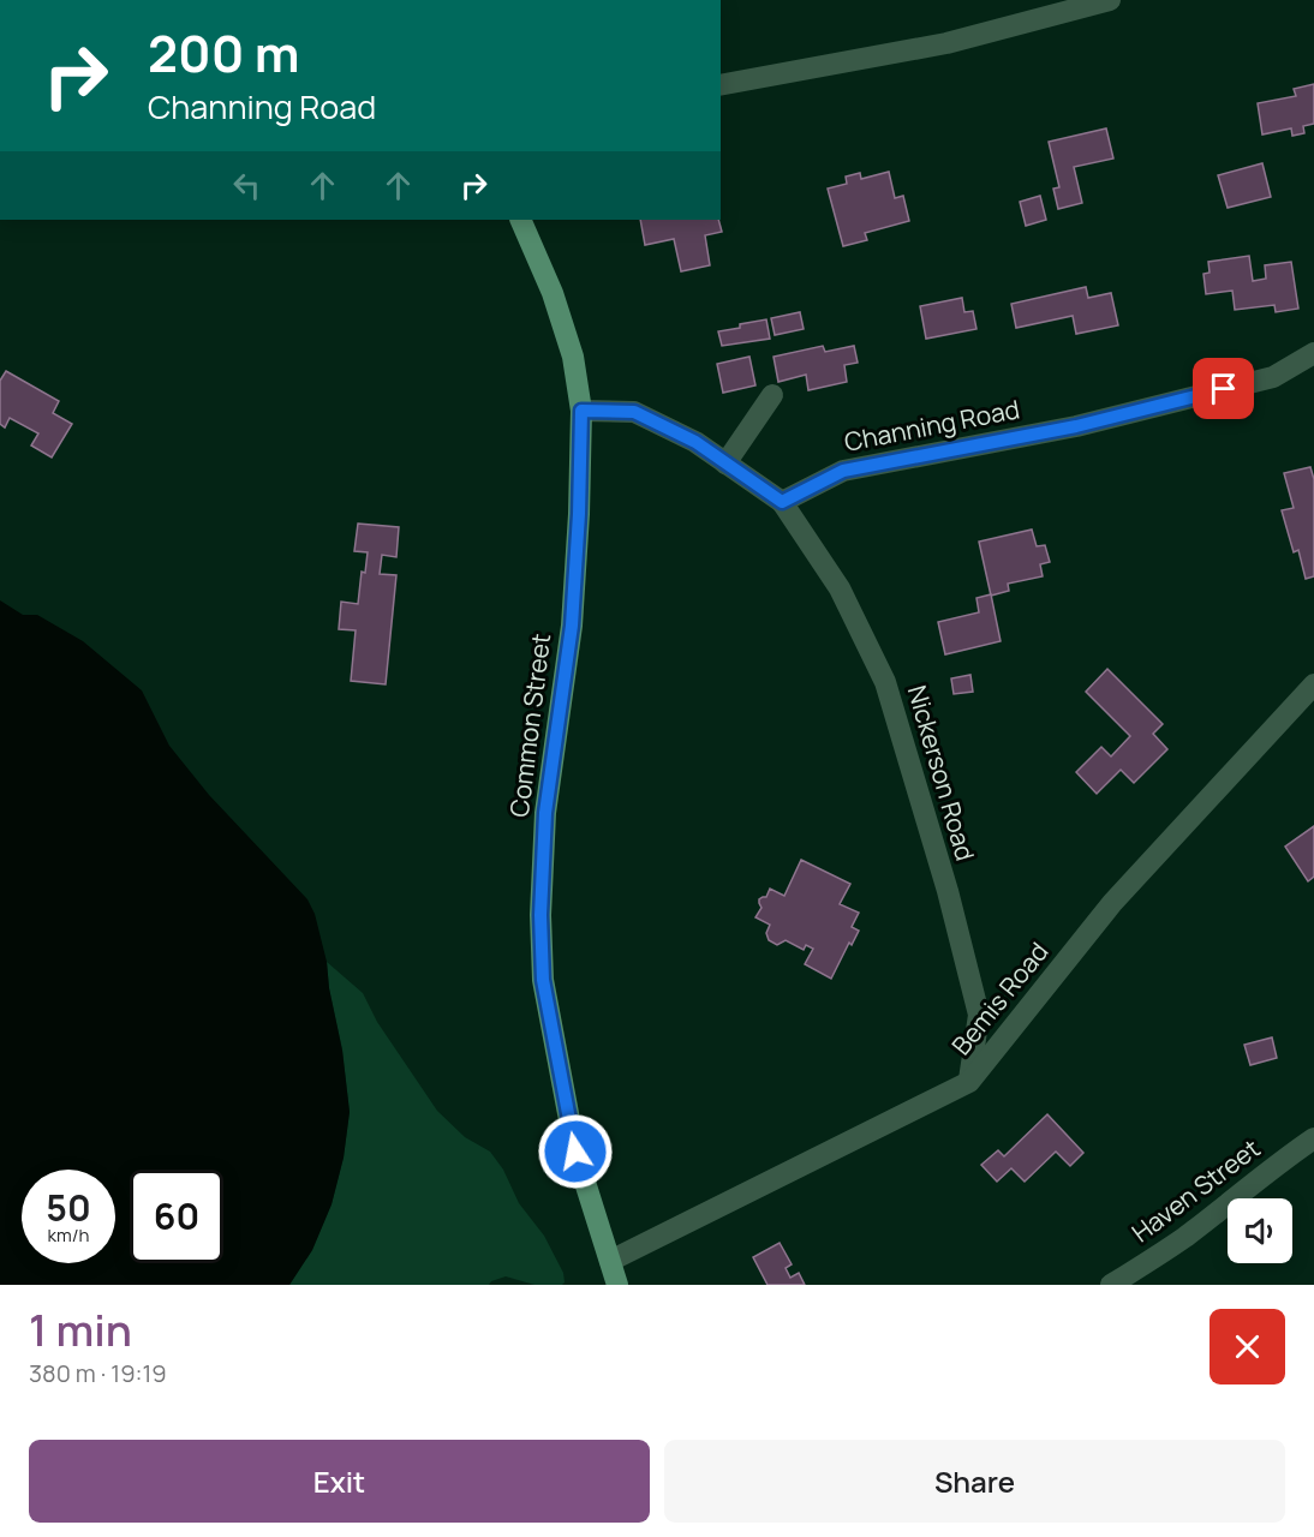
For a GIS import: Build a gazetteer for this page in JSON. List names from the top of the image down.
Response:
{
  "streets": {
    "main road": ["Common Street"],
    "street": [
      "Channing Road",
      "Nickerson Road",
      "Bemis Road",
      "Haven Street"
    ]
  },
  "crossings": [
    ["Channing Road", "Nickerson Road"],
    ["Common Street", "Bemis Road"],
    ["Nickerson Road", "Bemis Road"]
  ],
  "page": {
    "turn": ["200 m", "Channing Road"],
    "speed": "50 km/h",
    "limit": "60",
    "heading": ["1 min", "380 m · 19:19"],
    "buttons": ["Exit", "Share"]
  }
}
